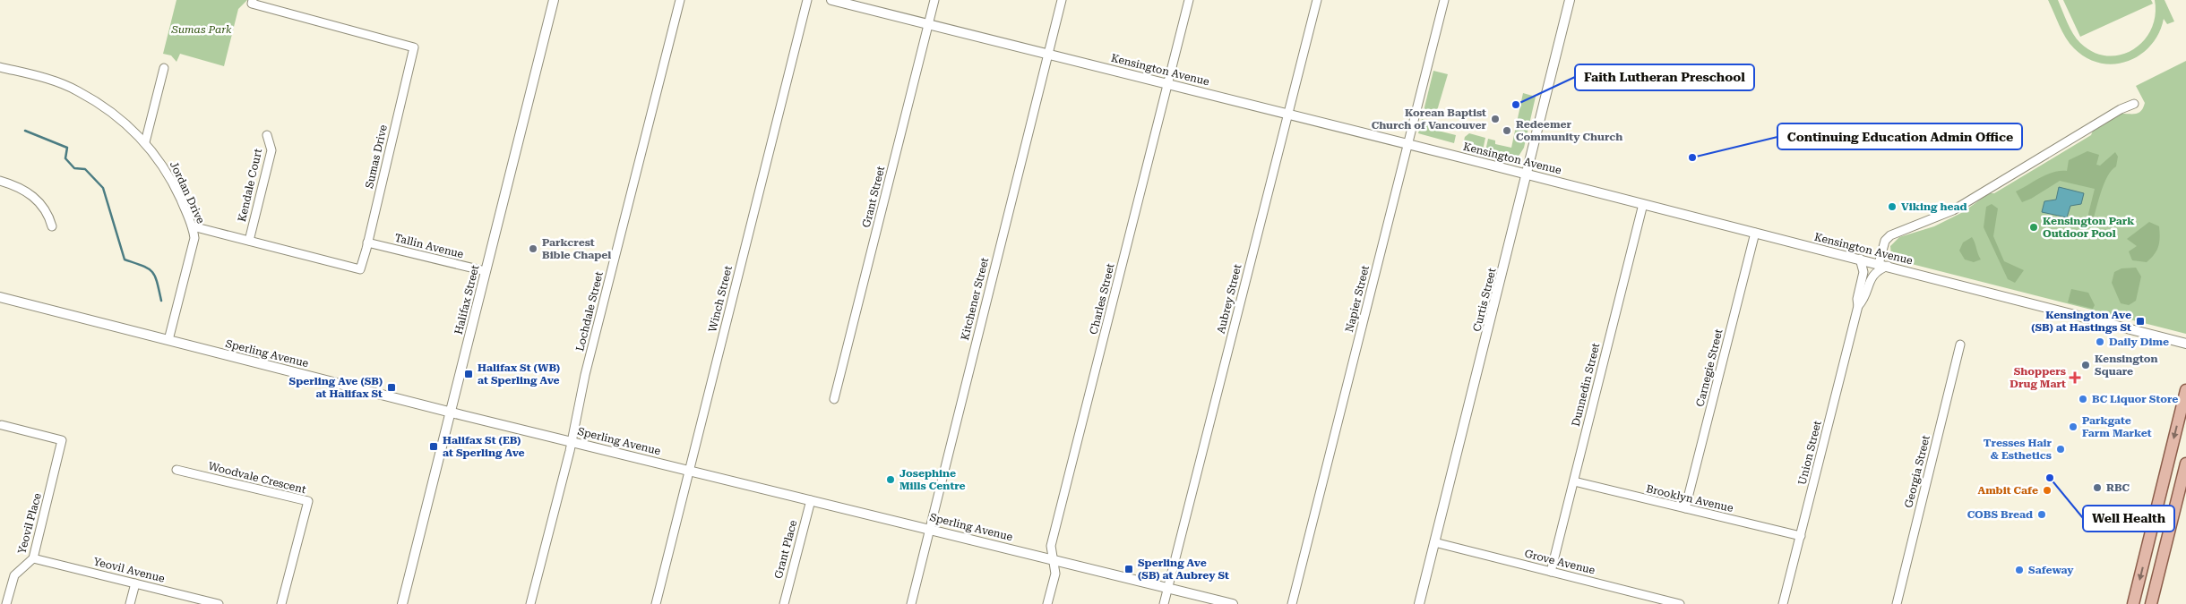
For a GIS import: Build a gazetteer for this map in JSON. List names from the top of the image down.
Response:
{
  "streets": {
    "street": [
      "Kensington Avenue",
      "Sumas Drive",
      "Kendale Court",
      "Jordan Drive",
      "Grant Street",
      "Tallin Avenue",
      "Winch Street",
      "Kitchener Street",
      "Charles Street",
      "Aubrey Street",
      "Napier Street",
      "Halifax Street",
      "Curtis Street",
      "Lochdale Street",
      "Sperling Avenue",
      "Carnegie Street",
      "Dunnedin Street",
      "Union Street",
      "Georgia Street",
      "Woodvale Crescent",
      "Brooklyn Avenue",
      "Yeovil Place",
      "Grant Place",
      "Grove Avenue",
      "Yeovil Avenue"
    ]
  },
  "crossings": [
    ["Kensington Avenue", "Grant Street"],
    ["Kensington Avenue", "Kitchener Street"],
    ["Kensington Avenue", "Charles Street"],
    ["Kensington Avenue", "Aubrey Street"],
    ["Kensington Avenue", "Napier Street"],
    ["Kensington Avenue", "Curtis Street"],
    ["Kensington Avenue", "Carnegie Street"],
    ["Kensington Avenue", "Dunnedin Street"],
    ["Kensington Avenue", "Union Street"],
    ["Sumas Drive", "Kendale Court"],
    ["Sumas Drive", "Jordan Drive"],
    ["Sumas Drive", "Tallin Avenue"],
    ["Jordan Drive", "Sperling Avenue"],
    ["Tallin Avenue", "Halifax Street"],
    ["Winch Street", "Sperling Avenue"],
    ["Kitchener Street", "Sperling Avenue"],
    ["Charles Street", "Sperling Avenue"],
    ["Aubrey Street", "Sperling Avenue"],
    ["Halifax Street", "Sperling Avenue"],
    ["Curtis Street", "Grove Avenue"],
    ["Lochdale Street", "Sperling Avenue"],
    ["Sperling Avenue", "Grant Place"],
    ["Carnegie Street", "Brooklyn Avenue"],
    ["Dunnedin Street", "Brooklyn Avenue"],
    ["Dunnedin Street", "Grove Avenue"],
    ["Union Street", "Brooklyn Avenue"],
    ["Yeovil Place", "Yeovil Avenue"]
  ],
  "parks": ["Sumas Park"],
  "places": {
    "other": [
      "Faith Lutheran Preschool",
      "Korean Baptist Church of Vancouver",
      "Redeemer Community Church",
      "Continuing Education Admin Office",
      "Viking head",
      "Kensington Park Outdoor Pool",
      "Parkcrest Bible Chapel",
      "Daily Dime",
      "Kensington Square",
      "BC Liquor Store",
      "Parkgate Farm Market",
      "Tresses Hair & Esthetics",
      "Well Health",
      "Josephine Mills Centre",
      "RBC",
      "Ambit Cafe",
      "COBS Bread",
      "Safeway"
    ],
    "transit": [
      "Kensington Ave (SB) at Hastings St",
      "Halifax St (WB) at Sperling Ave",
      "Sperling Ave (SB) at Halifax St",
      "Halifax St (EB) at Sperling Ave",
      "Sperling Ave (SB) at Aubrey St"
    ],
    "health": ["Shoppers Drug Mart"]
  }
}
